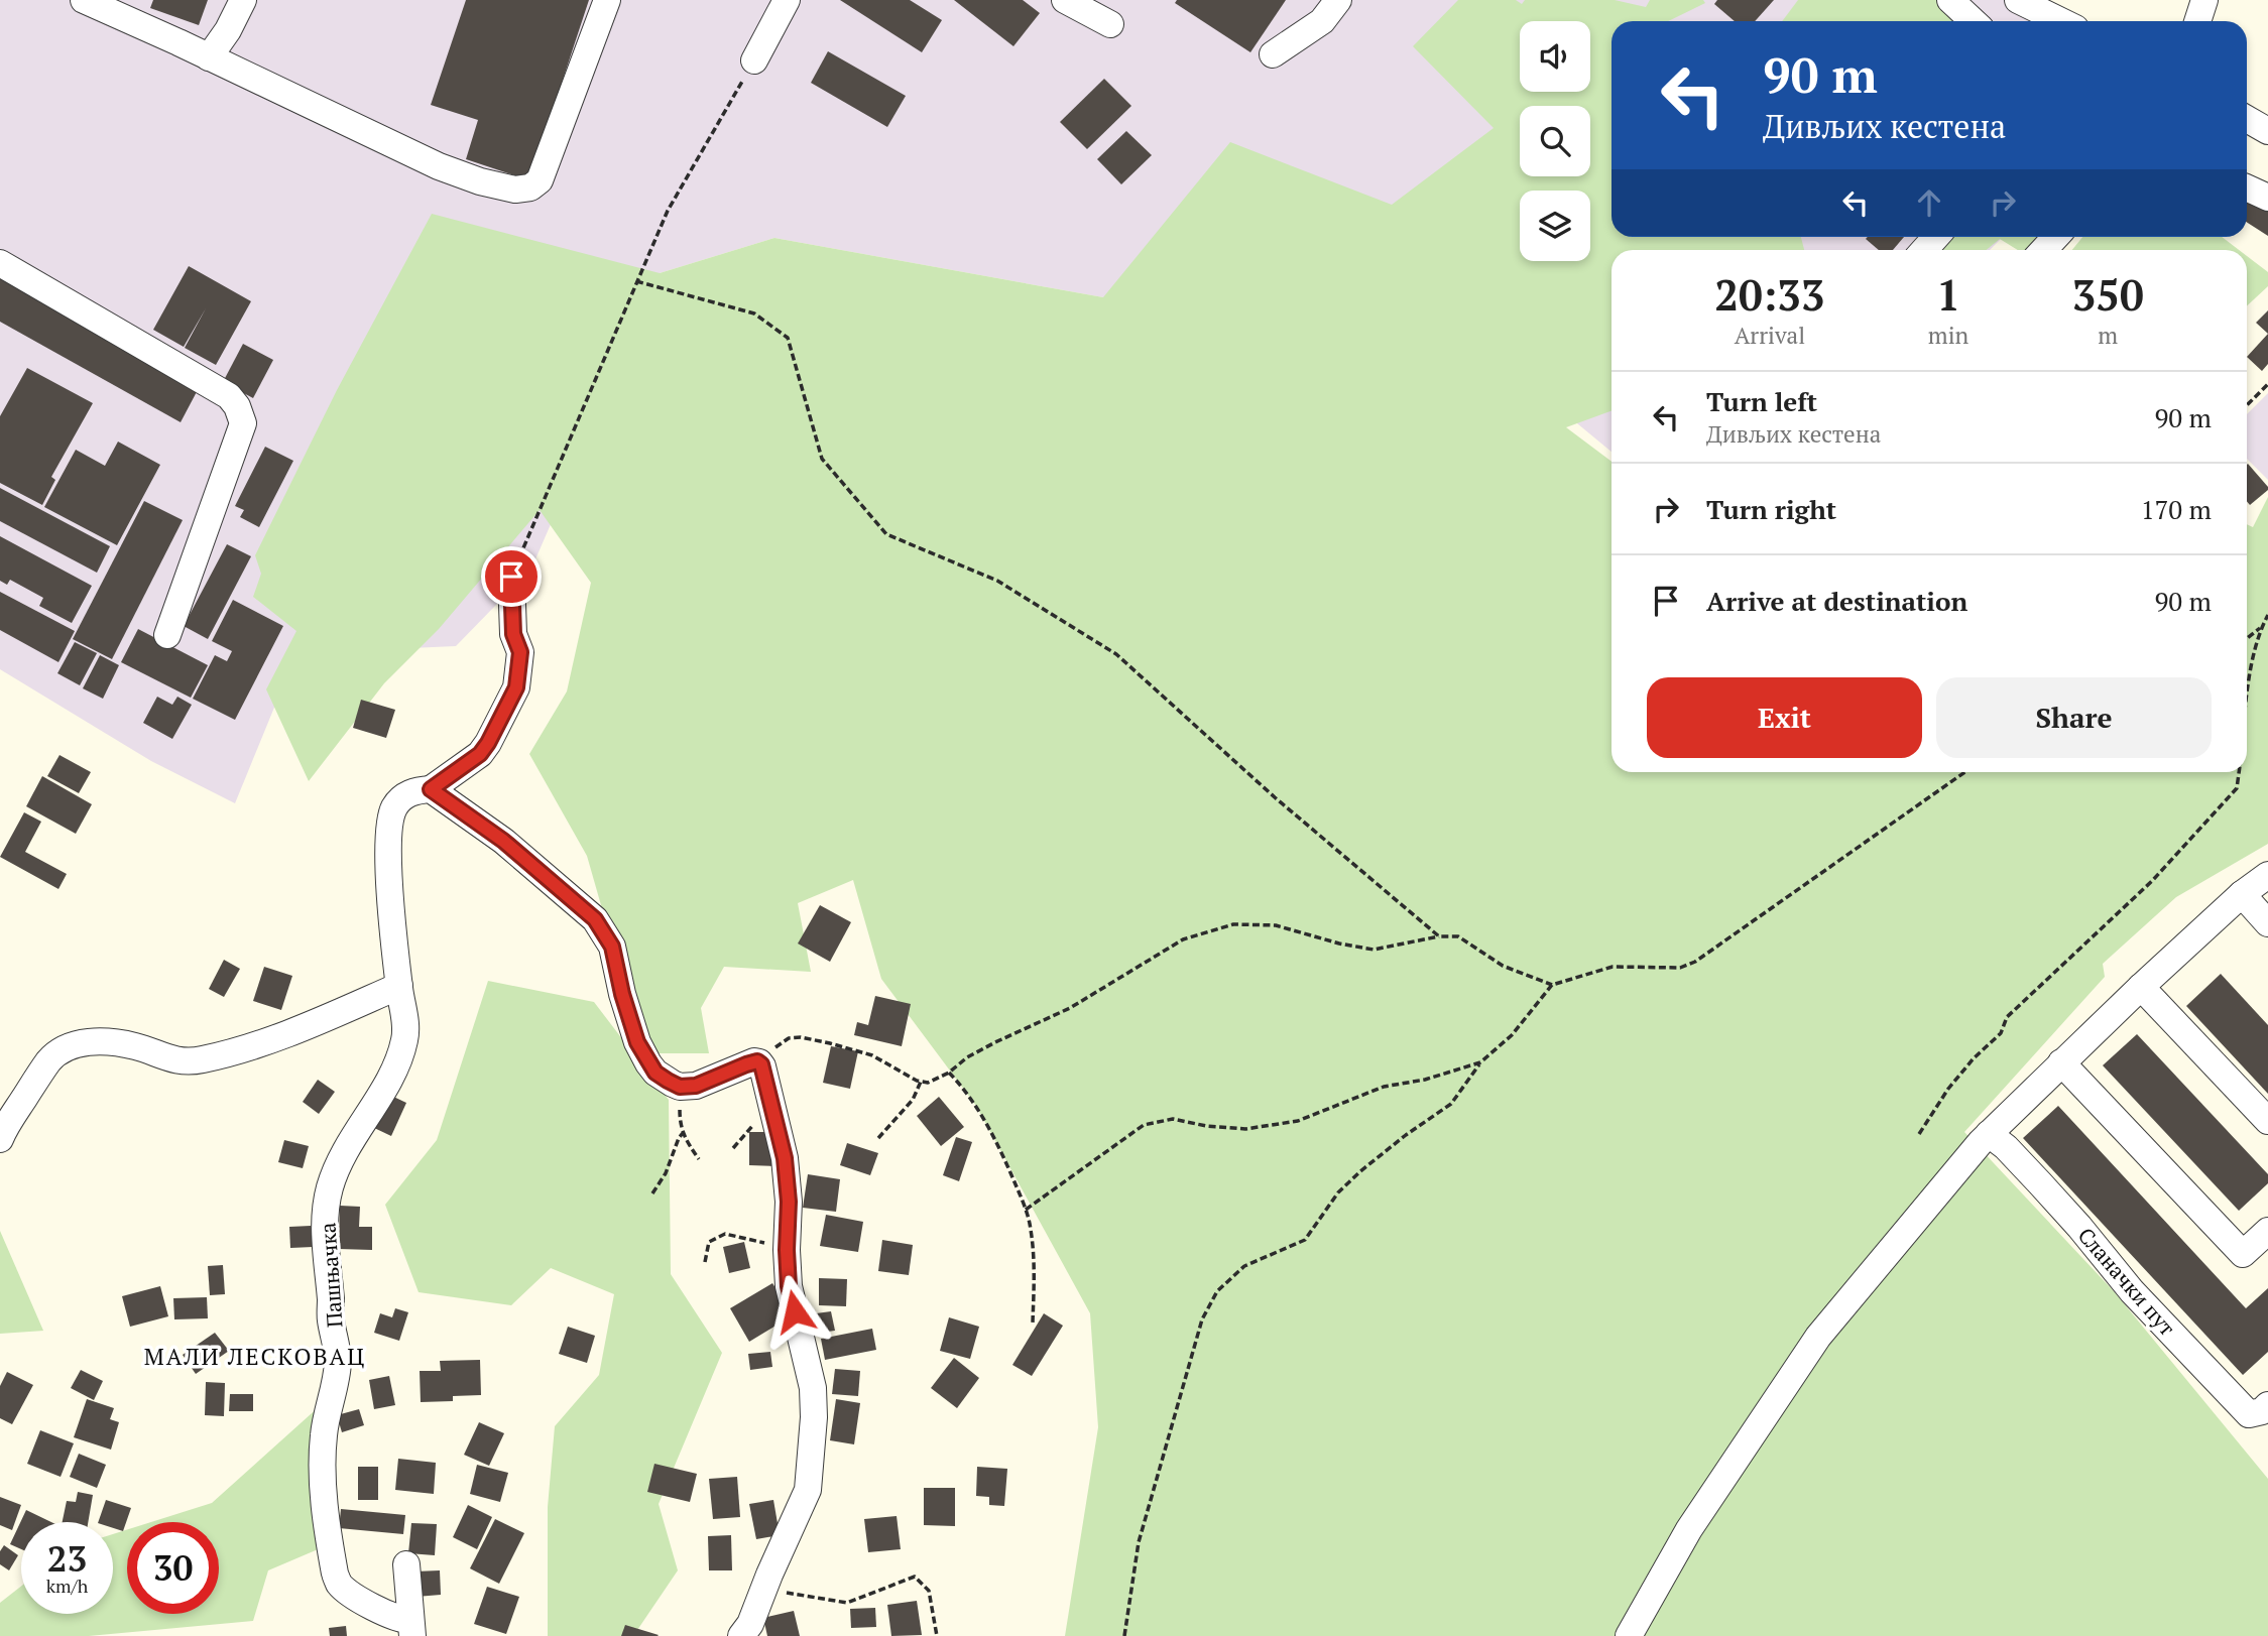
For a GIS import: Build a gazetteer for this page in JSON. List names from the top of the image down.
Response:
{
  "streets": {
    "street": ["Пашњачка", "Сланачки пут"]
  },
  "districts": ["МАЛИ ЛЕСКОВАЦ"],
  "page": {
    "turn": ["90 m", "Дивљих кестена"],
    "eta": [
      "20:33",
      "Arrival",
      "1",
      "min",
      "350",
      "m"
    ],
    "list": [
      {
        "name": "Turn left",
        "note": "Дивљих кестена",
        "value": "90 m"
      },
      {
        "name": "Turn right",
        "value": "170 m"
      },
      {
        "name": "Arrive at destination",
        "value": "90 m"
      }
    ],
    "buttons": ["Exit", "Share"],
    "speed": "23 km/h",
    "limit": "30"
  }
}
